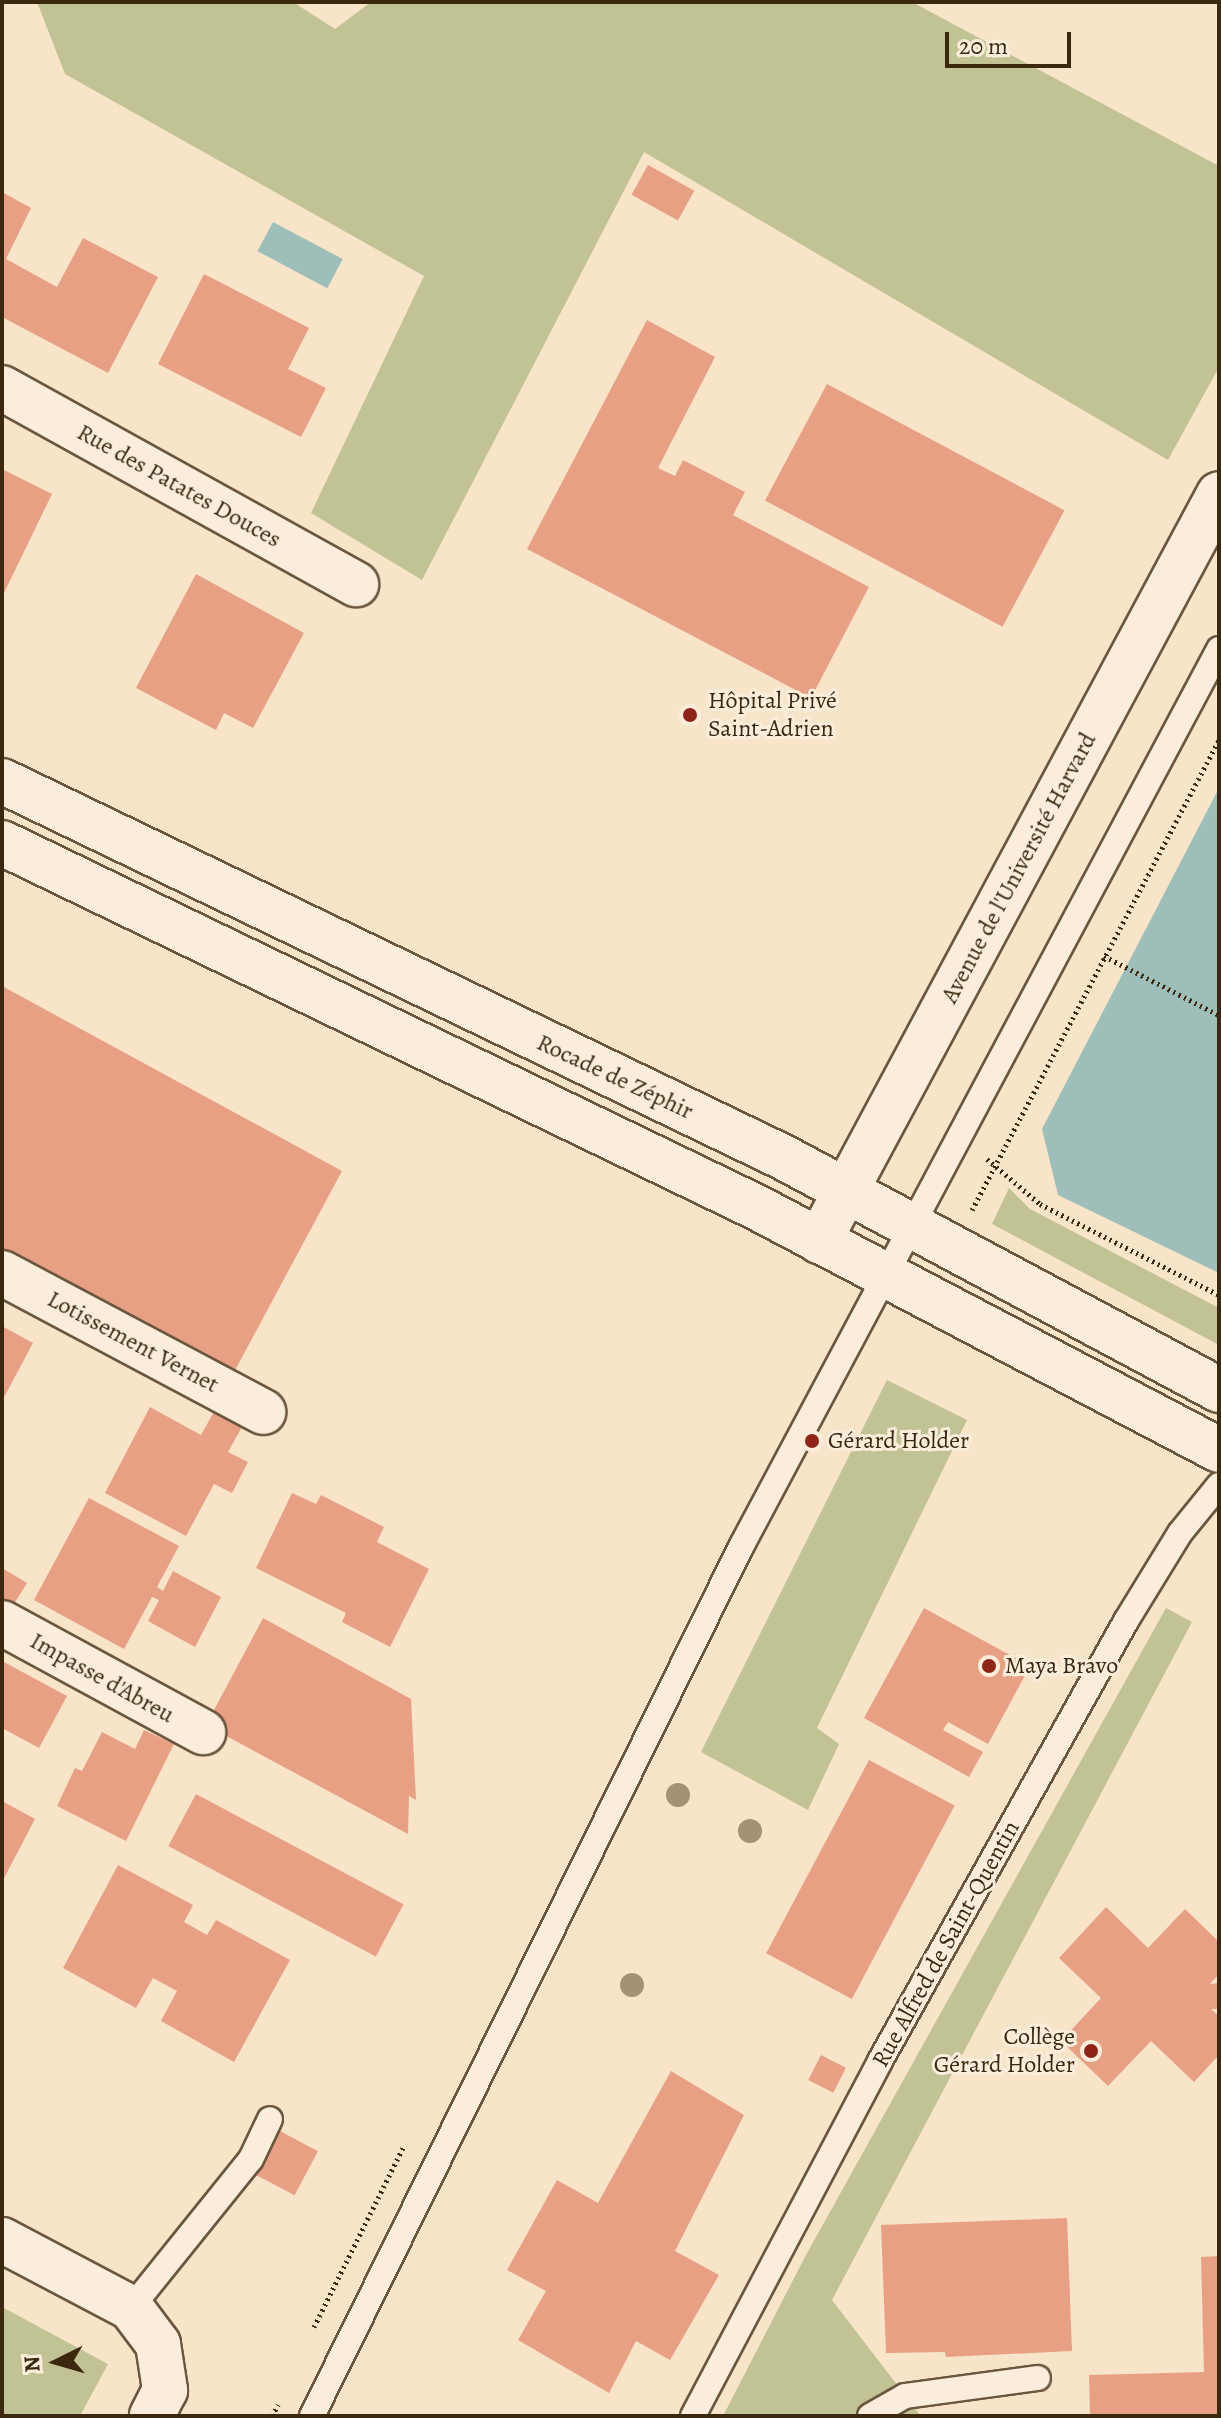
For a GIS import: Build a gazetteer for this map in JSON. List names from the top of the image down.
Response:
{
  "streets": {
    "main road": [
      "Rue des Patates Douces",
      "Avenue de l'Université Harvard",
      "Rocade de Zéphir",
      "Lotissement Vernet",
      "Impasse d'Abreu"
    ],
    "lane": ["Rue Alfred de Saint-Quentin"]
  },
  "crossings": [
    ["Avenue de l'Université Harvard", "Rocade de Zéphir"]
  ],
  "places": [
    "Hôpital Privé Saint-Adrien",
    "Gérard Holder",
    "Maya Bravo",
    "Collège Gérard Holder"
  ],
  "scale_bar": "20 m",
  "north": "left"
}
